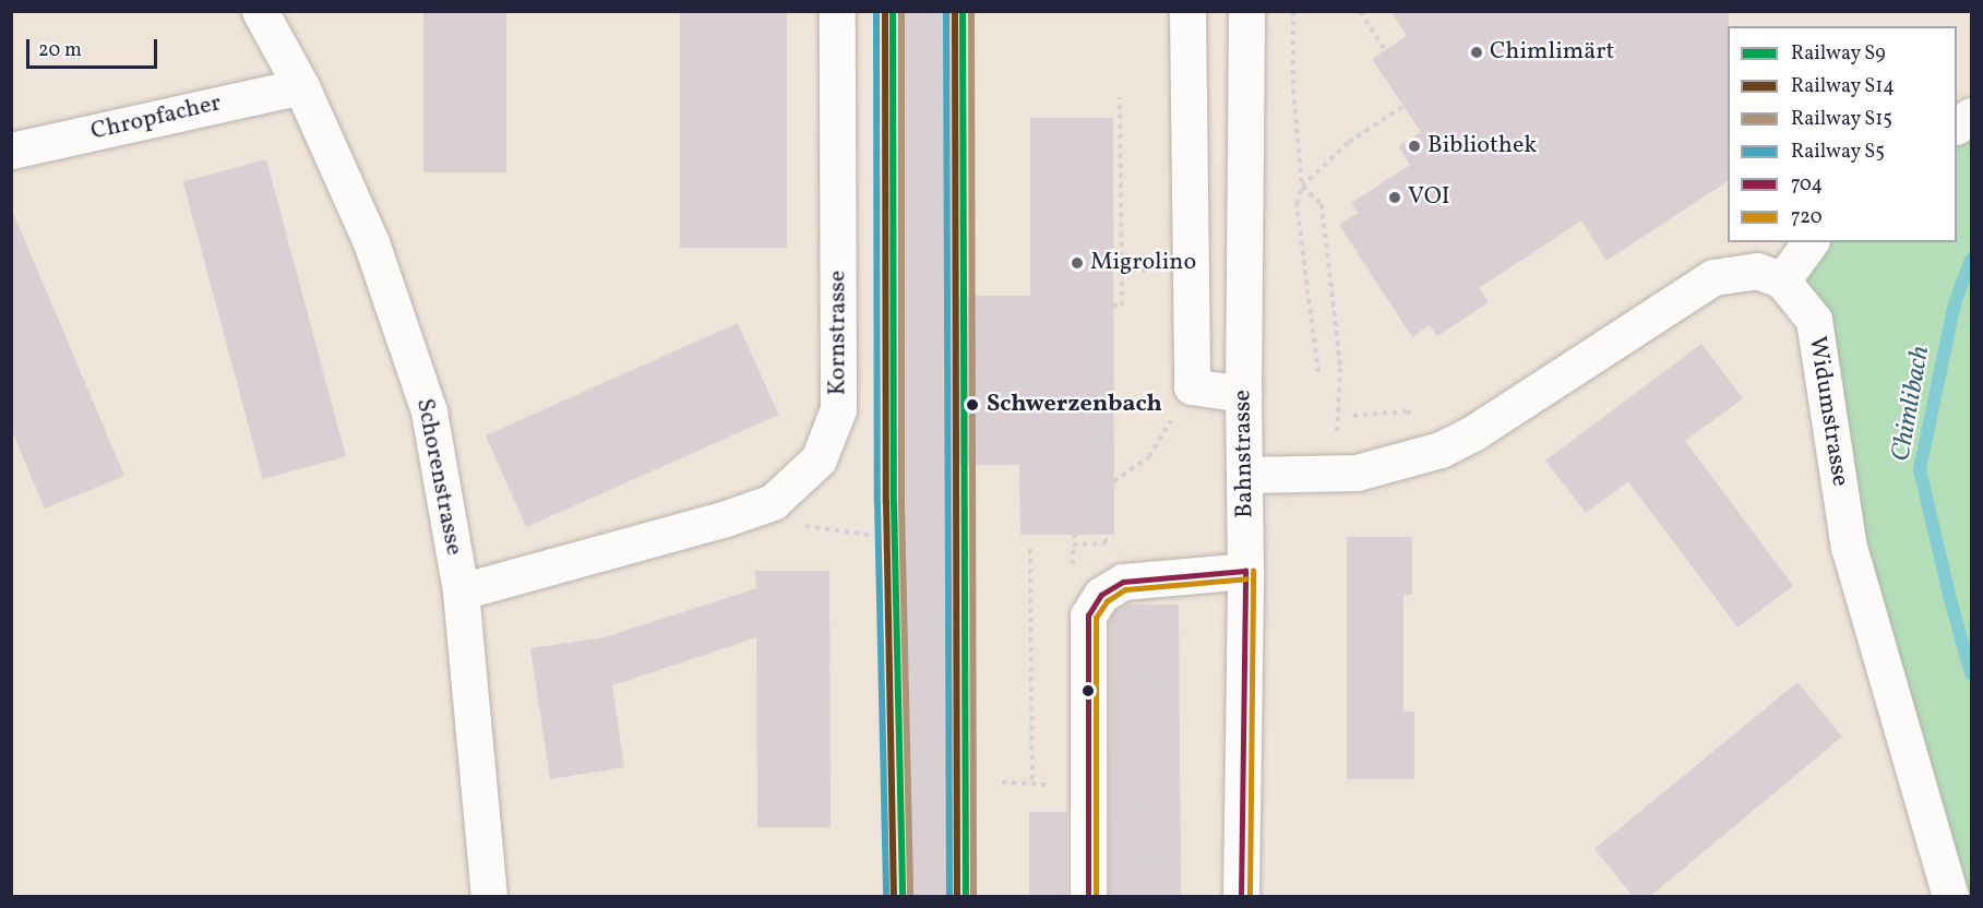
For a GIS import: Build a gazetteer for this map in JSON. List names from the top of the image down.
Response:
{
  "streets": {
    "street": [
      "Chropfacher",
      "Kornstrasse",
      "Widumstrasse",
      "Bahnstrasse",
      "Schorenstrasse"
    ]
  },
  "crossings": [
    ["Chropfacher", "Schorenstrasse"],
    ["Kornstrasse", "Schorenstrasse"]
  ],
  "water": ["Chimlibach"],
  "places": [
    "Chimlimärt",
    "Bibliothek",
    "VOI",
    "Migrolino",
    "Schwerzenbach"
  ],
  "lines": [
    "rail line S9",
    "rail line S14",
    "rail line S15",
    "rail line S5",
    "transit line 704",
    "transit line 720"
  ],
  "legend": [
    "Railway S9",
    "Railway S14",
    "Railway S15",
    "Railway S5",
    "704",
    "720"
  ],
  "scale_bar": "20 m"
}
